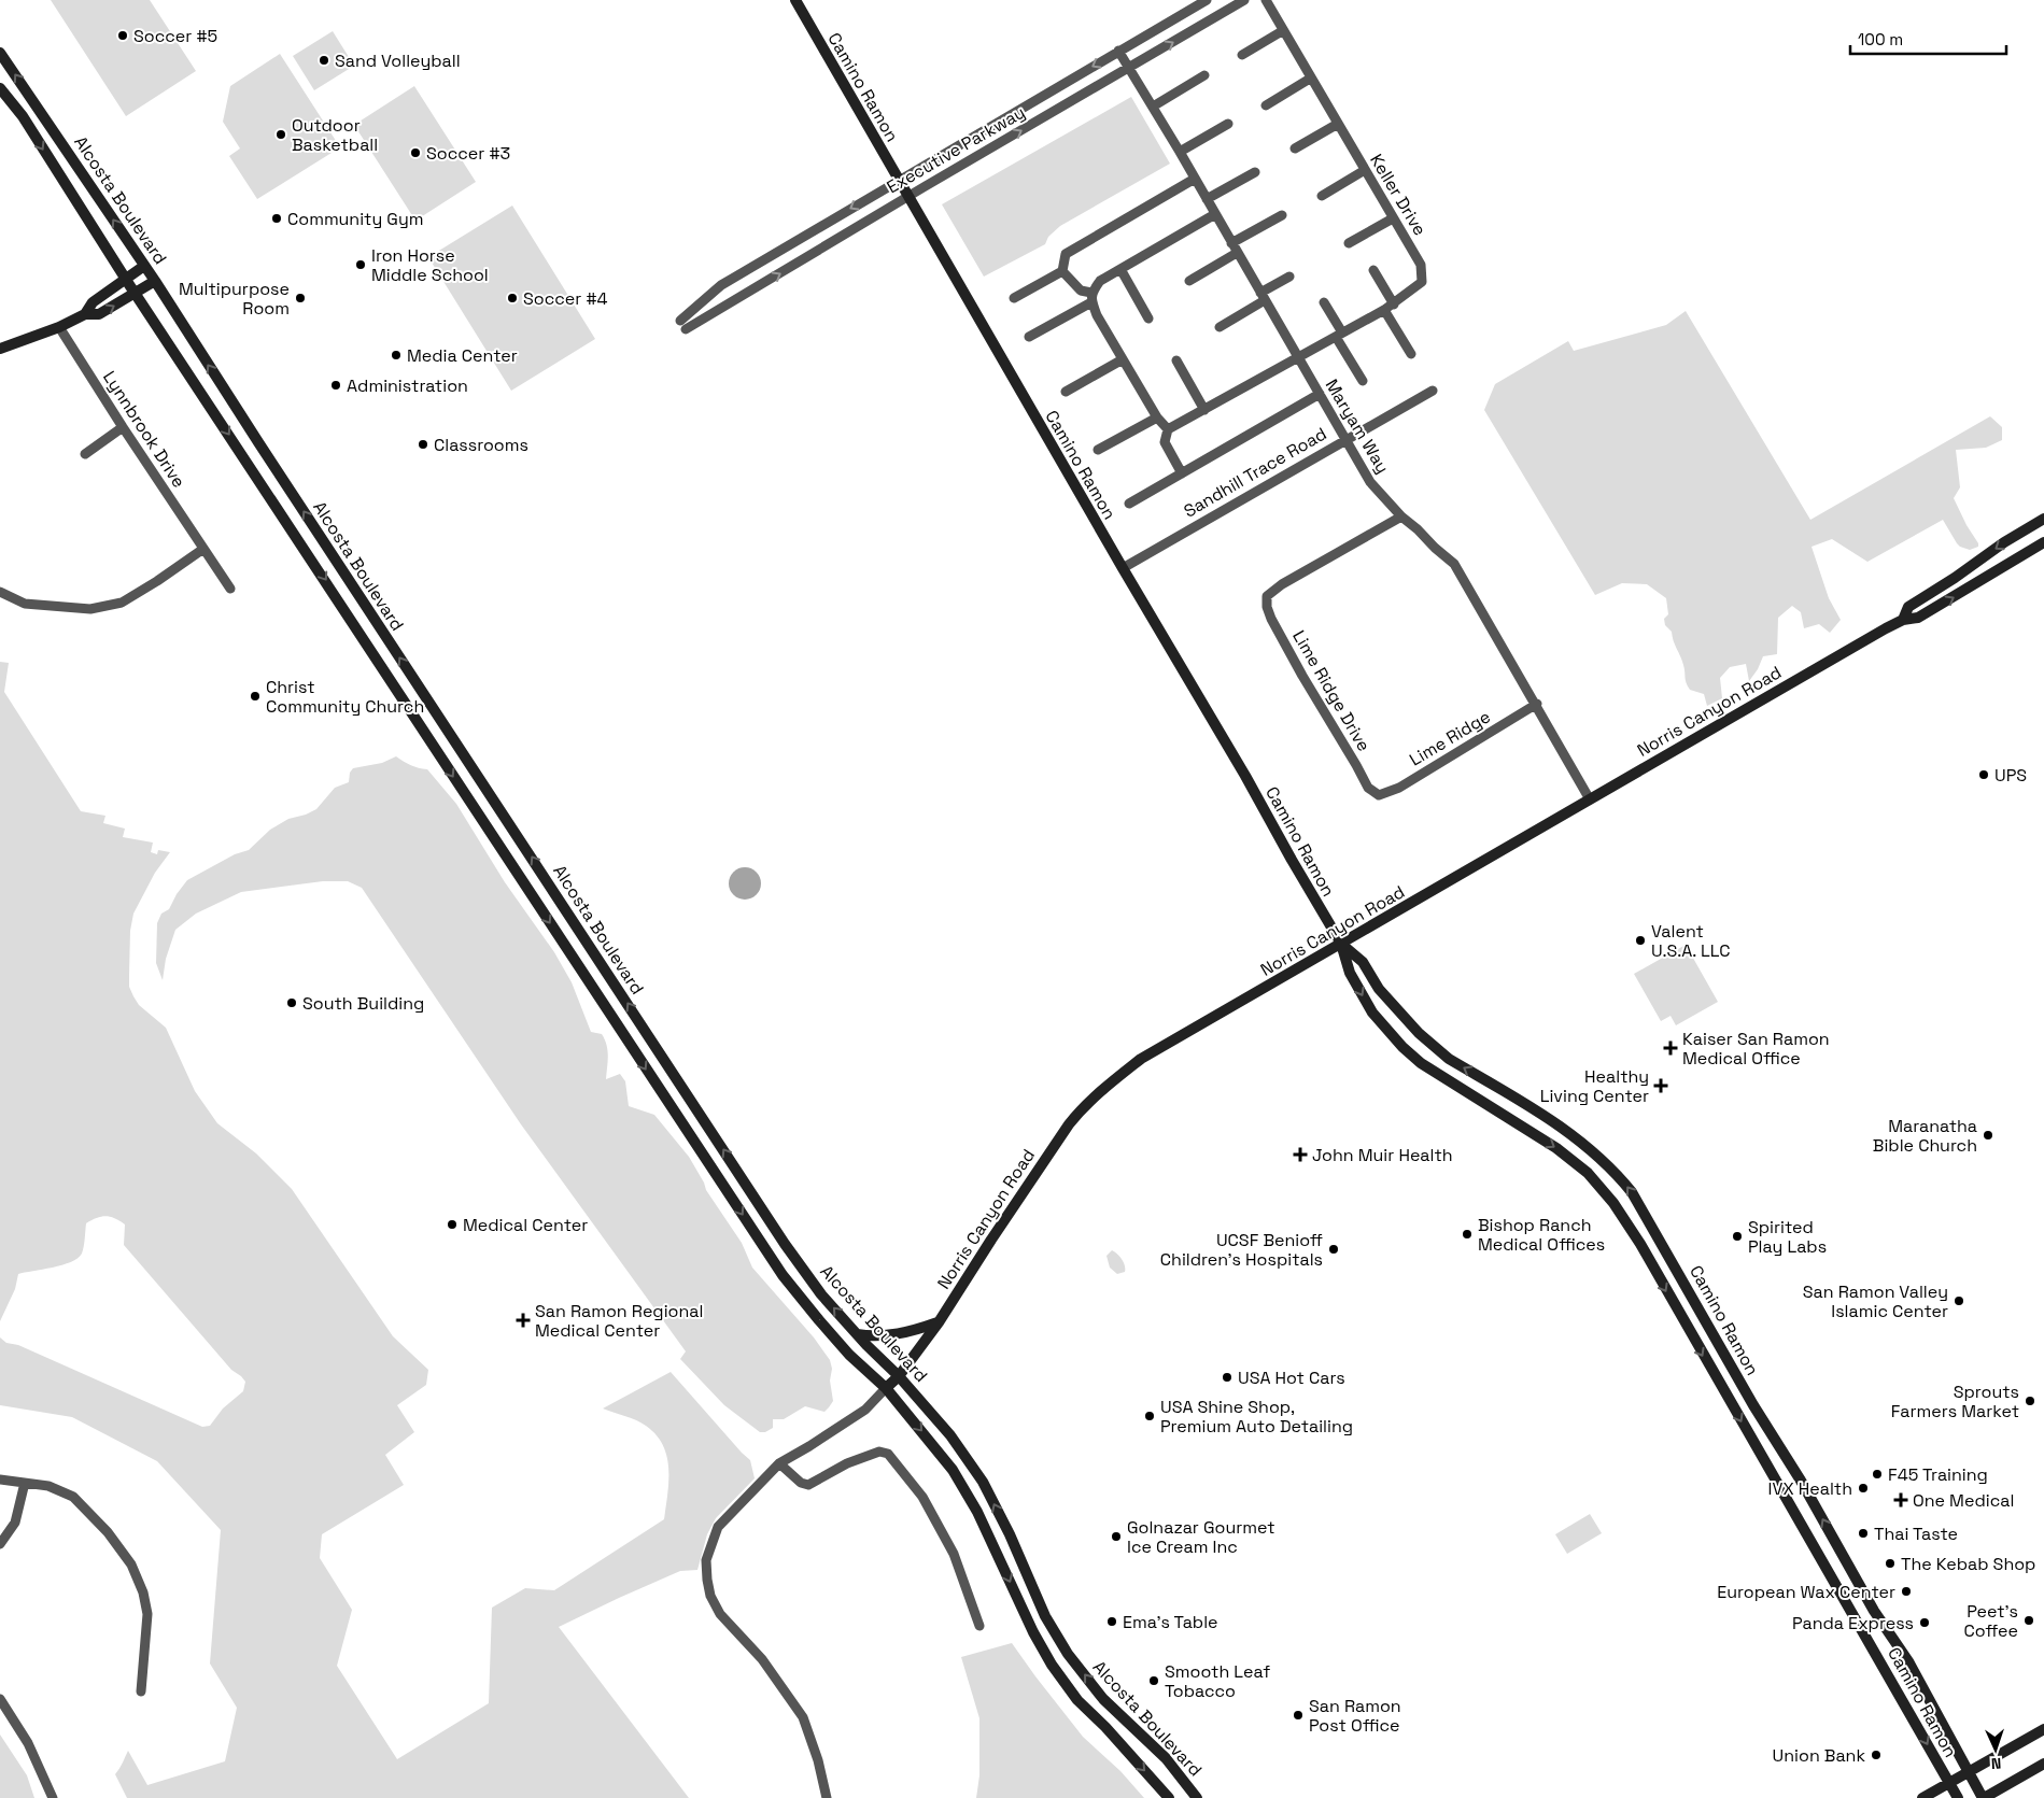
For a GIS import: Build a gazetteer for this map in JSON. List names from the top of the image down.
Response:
{
  "streets": {
    "main road": ["Camino Ramon", "Alcosta Boulevard", "Norris Canyon Road"],
    "street": [
      "Executive Parkway",
      "Keller Drive",
      "Maryam Way",
      "Lynnbrook Drive",
      "Sandhill Trace Road",
      "Lime Ridge Drive",
      "Lime Ridge"
    ]
  },
  "crossings": [
    ["Camino Ramon", "Executive Parkway"],
    ["Camino Ramon", "Sandhill Trace Road"],
    ["Camino Ramon", "Norris Canyon Road"],
    ["Executive Parkway", "Maryam Way"],
    ["Keller Drive", "Maryam Way"],
    ["Alcosta Boulevard", "Norris Canyon Road"],
    ["Maryam Way", "Sandhill Trace Road"],
    ["Maryam Way", "Lime Ridge Drive"],
    ["Maryam Way", "Norris Canyon Road"],
    ["Maryam Way", "Lime Ridge"],
    ["Lime Ridge Drive", "Lime Ridge"]
  ],
  "places": {
    "other": [
      "Soccer #5",
      "Sand Volleyball",
      "Outdoor Basketball",
      "Soccer #3",
      "Community Gym",
      "Iron Horse Middle School",
      "Multipurpose Room",
      "Soccer #4",
      "Media Center",
      "Administration",
      "Classrooms",
      "Christ Community Church",
      "UPS",
      "Valent U.S.A. LLC",
      "South Building",
      "Maranatha Bible Church",
      "Medical Center",
      "Bishop Ranch Medical Offices",
      "Spirited Play Labs",
      "UCSF Benioff Children's Hospitals",
      "San Ramon Valley Islamic Center",
      "USA Hot Cars",
      "Sprouts Farmers Market",
      "USA Shine Shop, Premium Auto Detailing",
      "F45 Training",
      "IVX Health",
      "Thai Taste",
      "Golnazar Gourmet Ice Cream Inc",
      "The Kebab Shop",
      "European Wax Center",
      "Peet's Coffee",
      "Ema's Table",
      "Panda Express",
      "Smooth Leaf Tobacco",
      "San Ramon Post Office",
      "Union Bank"
    ],
    "health": [
      "Kaiser San Ramon Medical Office",
      "Healthy Living Center",
      "John Muir Health",
      "San Ramon Regional Medical Center",
      "One Medical"
    ]
  },
  "scale_bar": "100 m",
  "north": "bottom"
}
